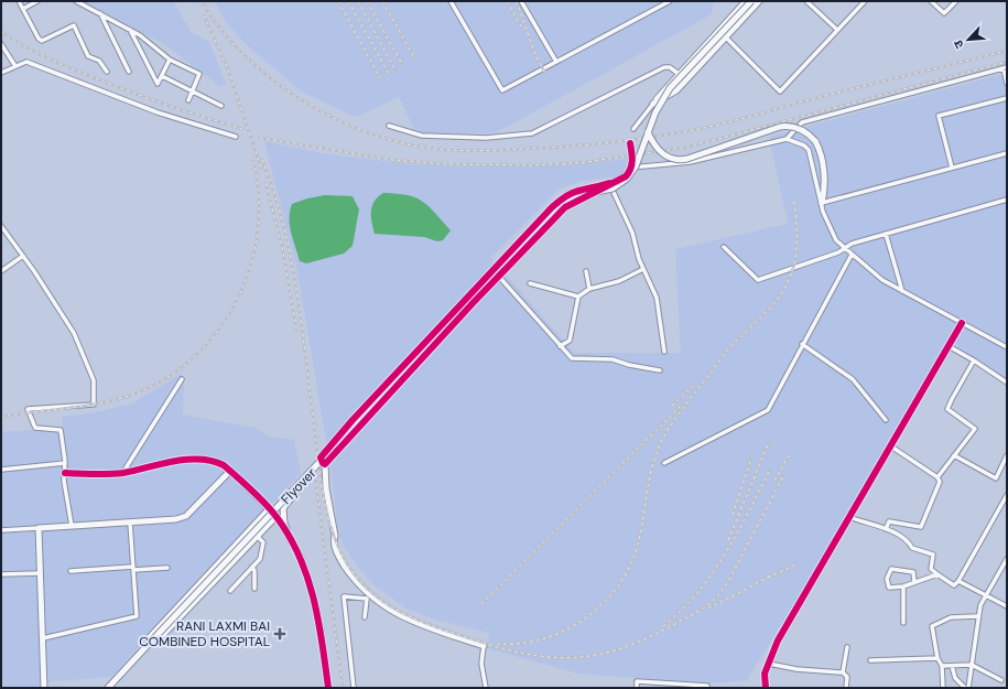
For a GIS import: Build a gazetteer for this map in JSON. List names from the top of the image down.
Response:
{
  "streets": {
    "street": ["Flyover"]
  },
  "places": {
    "health": ["RANI LAXMI BAI COMBINED HOSPITAL"]
  },
  "north": "bottom left"
}
